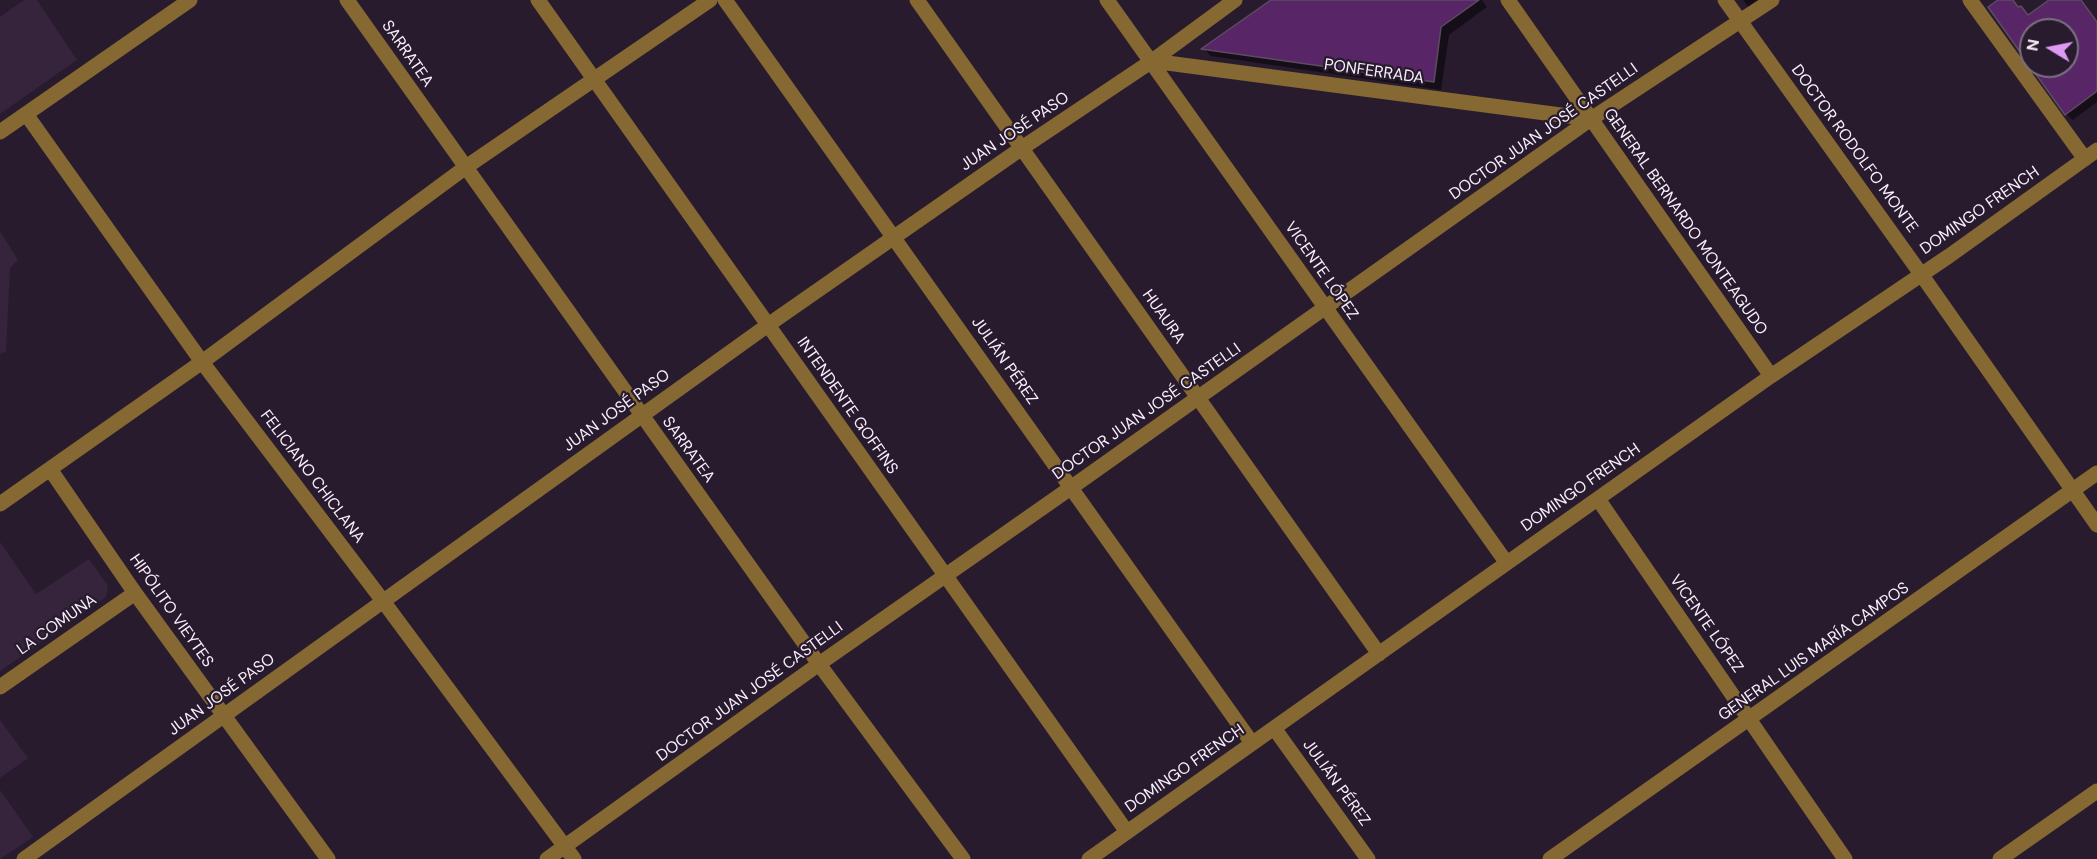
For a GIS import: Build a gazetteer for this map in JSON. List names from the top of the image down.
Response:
{
  "streets": {
    "street": [
      "SARRATEA",
      "PONFERRADA",
      "JUAN JOSÉ PASO",
      "DOCTOR JUAN JOSÉ CASTELLI",
      "DOCTOR RODOLFO MONTE",
      "DOMINGO FRENCH",
      "GENERAL BERNARDO MONTEAGUDO",
      "VICENTE LÓPEZ",
      "HUAURA",
      "JULIÁN PÉREZ",
      "INTENDENTE GOFFINS",
      "FELICIANO CHICLANA",
      "HIPÓLITO VIEYTES",
      "LA COMUNA",
      "GENERAL LUIS MARÍA CAMPOS"
    ]
  },
  "crossings": [
    ["SARRATEA", "JUAN JOSÉ PASO"],
    ["SARRATEA", "DOCTOR JUAN JOSÉ CASTELLI"],
    ["PONFERRADA", "JUAN JOSÉ PASO"],
    ["PONFERRADA", "DOCTOR JUAN JOSÉ CASTELLI"],
    ["PONFERRADA", "GENERAL BERNARDO MONTEAGUDO"],
    ["PONFERRADA", "VICENTE LÓPEZ"],
    ["JUAN JOSÉ PASO", "VICENTE LÓPEZ"],
    ["JUAN JOSÉ PASO", "HUAURA"],
    ["JUAN JOSÉ PASO", "JULIÁN PÉREZ"],
    ["JUAN JOSÉ PASO", "INTENDENTE GOFFINS"],
    ["JUAN JOSÉ PASO", "FELICIANO CHICLANA"],
    ["JUAN JOSÉ PASO", "HIPÓLITO VIEYTES"],
    ["DOCTOR JUAN JOSÉ CASTELLI", "DOCTOR RODOLFO MONTE"],
    ["DOCTOR JUAN JOSÉ CASTELLI", "GENERAL BERNARDO MONTEAGUDO"],
    ["DOCTOR JUAN JOSÉ CASTELLI", "VICENTE LÓPEZ"],
    ["DOCTOR JUAN JOSÉ CASTELLI", "HUAURA"],
    ["DOCTOR JUAN JOSÉ CASTELLI", "JULIÁN PÉREZ"],
    ["DOCTOR JUAN JOSÉ CASTELLI", "INTENDENTE GOFFINS"],
    ["DOCTOR JUAN JOSÉ CASTELLI", "FELICIANO CHICLANA"],
    ["DOCTOR RODOLFO MONTE", "DOMINGO FRENCH"],
    ["DOCTOR RODOLFO MONTE", "GENERAL LUIS MARÍA CAMPOS"],
    ["DOMINGO FRENCH", "GENERAL BERNARDO MONTEAGUDO"],
    ["DOMINGO FRENCH", "VICENTE LÓPEZ"],
    ["DOMINGO FRENCH", "HUAURA"],
    ["DOMINGO FRENCH", "JULIÁN PÉREZ"],
    ["DOMINGO FRENCH", "INTENDENTE GOFFINS"],
    ["VICENTE LÓPEZ", "GENERAL LUIS MARÍA CAMPOS"],
    ["HIPÓLITO VIEYTES", "LA COMUNA"]
  ],
  "north": "left"
}
